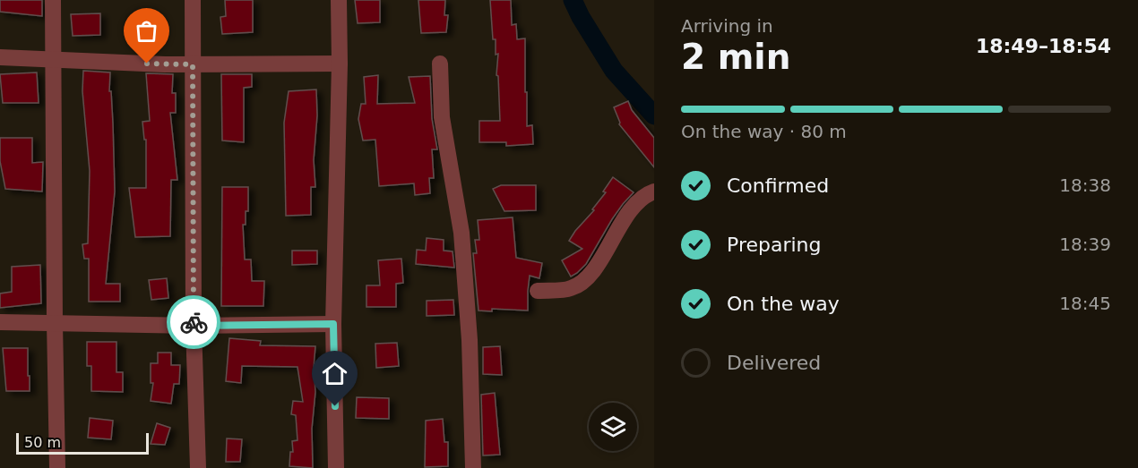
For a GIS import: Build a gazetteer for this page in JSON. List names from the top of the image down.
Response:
{
  "scale_bar": "50 m",
  "page": {
    "heading": ["2 min", "Arriving in", "18:49–18:54"],
    "bar": "On the way · 80 m",
    "list": [
      ["Confirmed", "18:38"],
      ["Preparing", "18:39"],
      ["On the way", "18:45"],
      "Delivered"
    ],
    "scale": "50 m"
  }
}
